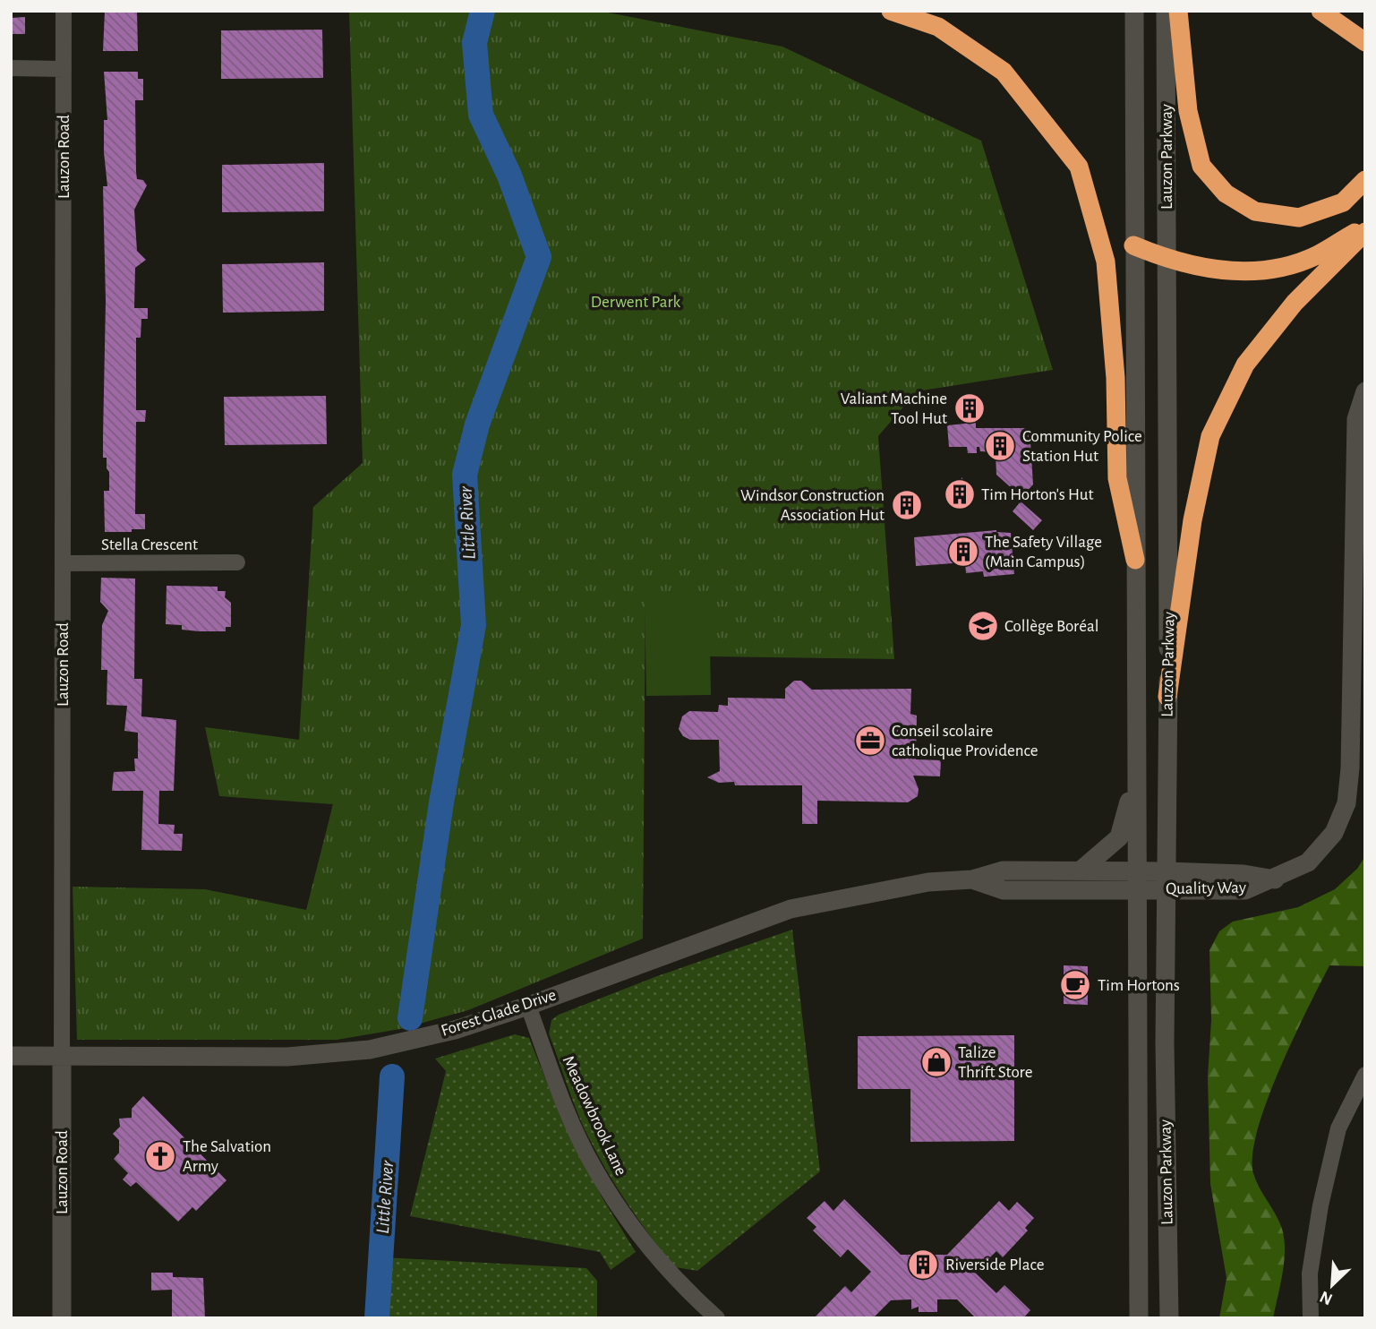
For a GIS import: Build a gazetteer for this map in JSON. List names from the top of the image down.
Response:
{
  "streets": {
    "main road": [
      "Lauzon Road",
      "Lauzon Parkway",
      "Quality Way",
      "Forest Glade Drive"
    ],
    "street": ["Stella Crescent", "Meadowbrook Lane"]
  },
  "crossings": [
    ["Lauzon Road", "Stella Crescent"],
    ["Lauzon Road", "Forest Glade Drive"],
    ["Lauzon Parkway", "Quality Way"],
    ["Lauzon Parkway", "Forest Glade Drive"],
    ["Quality Way", "Forest Glade Drive"],
    ["Forest Glade Drive", "Meadowbrook Lane"]
  ],
  "water": ["Little River"],
  "parks": ["Derwent Park"],
  "places": {
    "building": [
      "Valiant Machine Tool Hut",
      "Community Police Station Hut",
      "Tim Horton's Hut",
      "Windsor Construction Association Hut",
      "The Safety Village (Main Campus)",
      "Riverside Place"
    ],
    "school or university": ["Collège Boréal"],
    "office": ["Conseil scolaire catholique Providence"],
    "cafe": ["Tim Hortons"],
    "shop": ["Talize Thrift Store"],
    "church": ["The Salvation Army"]
  },
  "north": "bottom left"
}
